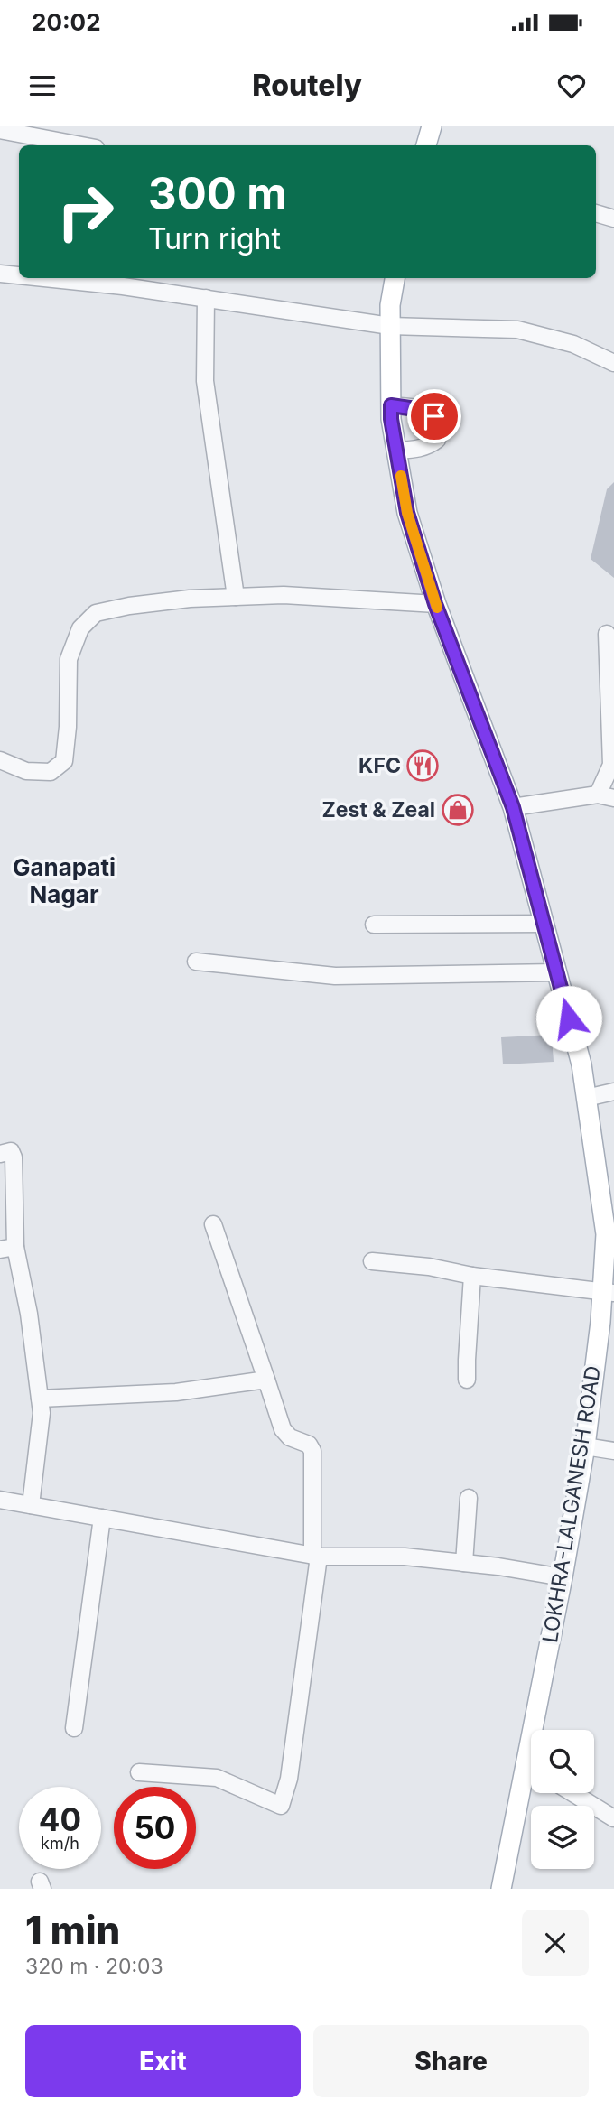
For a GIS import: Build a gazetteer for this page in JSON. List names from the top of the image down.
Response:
{
  "streets": {
    "main road": ["LOKHRA-LALGANESH ROAD"]
  },
  "districts": ["Ganapati Nagar"],
  "places": {
    "restaurant": ["KFC"],
    "shop": ["Zest & Zeal"]
  },
  "page": {
    "status": "20:02",
    "header": "Routely",
    "turn": ["300 m", "Turn right"],
    "speed": "40 km/h",
    "limit": "50",
    "heading": ["1 min", "320 m · 20:03"],
    "buttons": ["Exit", "Share"]
  }
}
